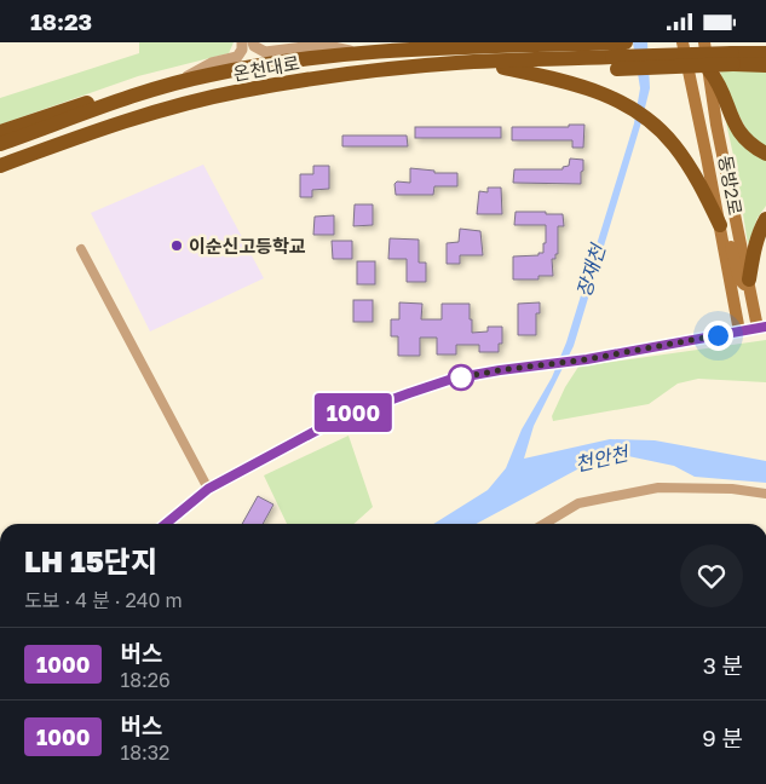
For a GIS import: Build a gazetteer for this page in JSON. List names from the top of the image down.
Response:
{
  "streets": {
    "highway": ["온천대로"],
    "main road": ["동방2로"]
  },
  "water": ["장재천", "천안천"],
  "places": ["이순신고등학교"],
  "lines": ["bus line 1000"],
  "page": {
    "status": "18:23",
    "on_map": "1000",
    "heading": ["LH 15단지", "도보 · 4 분 · 240 m"],
    "list": [
      {
        "mark": "1000",
        "name": "버스",
        "note": "18:26",
        "value": "3 분"
      },
      {
        "mark": "1000",
        "name": "버스",
        "note": "18:32",
        "value": "9 분"
      }
    ]
  }
}
